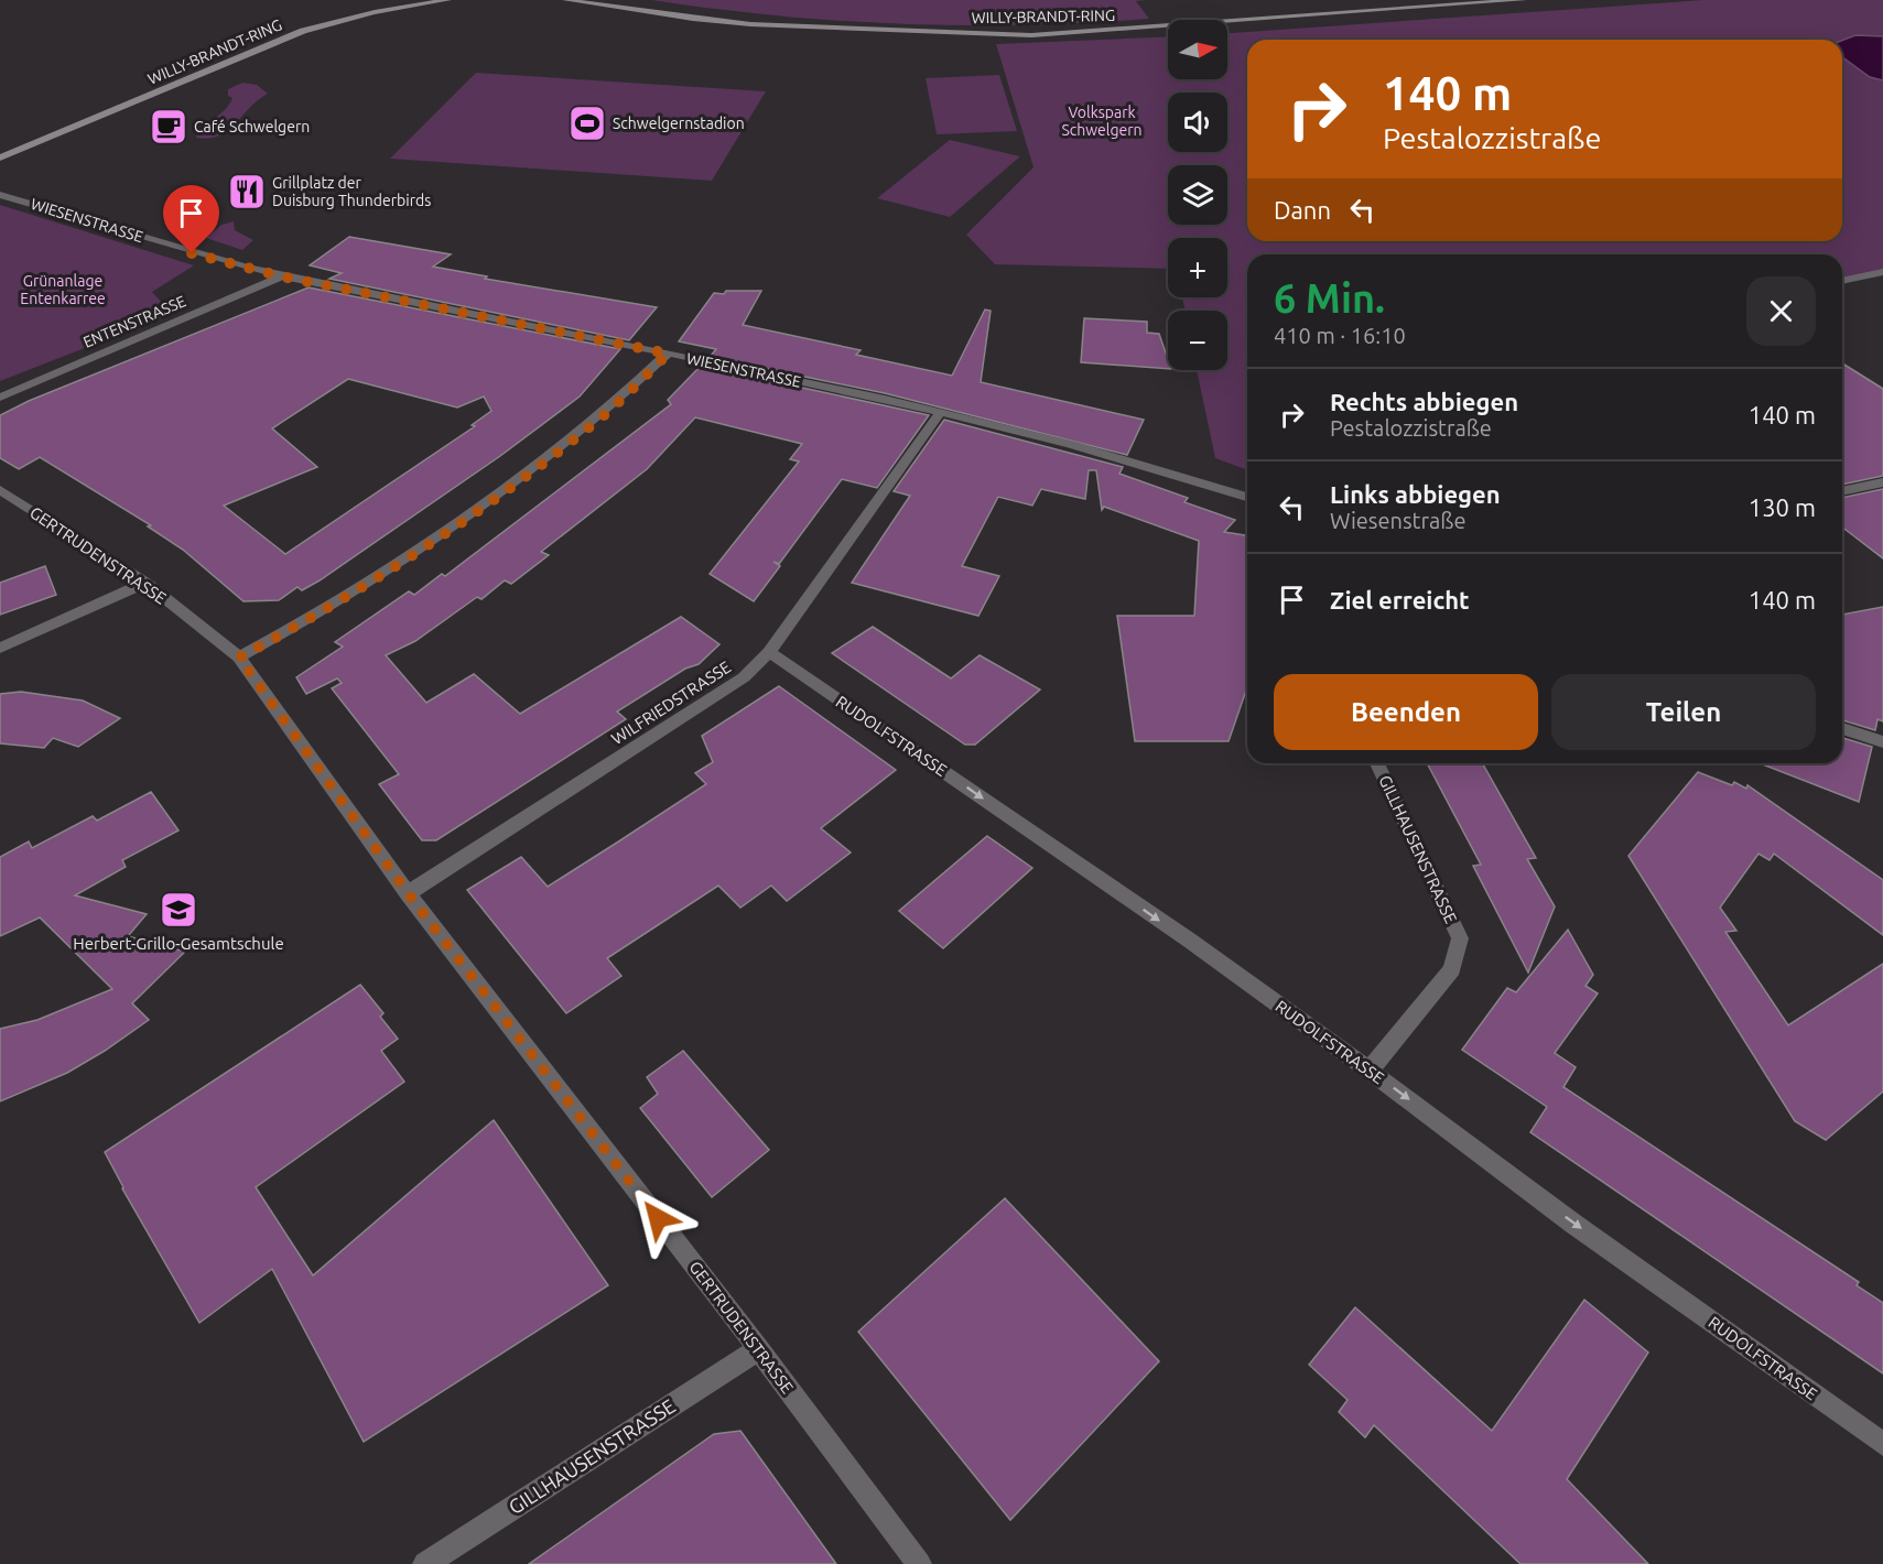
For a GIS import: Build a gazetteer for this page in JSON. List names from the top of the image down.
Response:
{
  "streets": {
    "main road": ["WILLY-BRANDT-RING"],
    "street": [
      "WIESENSTRASSE",
      "ENTENSTRASSE",
      "GERTRUDENSTRASSE",
      "WILFRIEDSTRASSE",
      "RUDOLFSTRASSE",
      "GILLHAUSENSTRASSE"
    ]
  },
  "crossings": [
    ["WIESENSTRASSE", "ENTENSTRASSE"],
    ["WIESENSTRASSE", "WILFRIEDSTRASSE"],
    ["GERTRUDENSTRASSE", "WILFRIEDSTRASSE"],
    ["GERTRUDENSTRASSE", "GILLHAUSENSTRASSE"],
    ["WILFRIEDSTRASSE", "RUDOLFSTRASSE"],
    ["RUDOLFSTRASSE", "GILLHAUSENSTRASSE"]
  ],
  "one_way": ["RUDOLFSTRASSE"],
  "parks": ["Volkspark Schwelgern", "Grünanlage Entenkarree"],
  "places": {
    "sports": ["Schwelgernstadion"],
    "cafe": ["Café Schwelgern"],
    "restaurant": ["Grillplatz der Duisburg Thunderbirds"],
    "school or university": ["Herbert-Grillo-Gesamtschule"]
  },
  "north": "right",
  "page": {
    "map_buttons": ["+", "−"],
    "turn": ["140 m", "Pestalozzistraße"],
    "then": "Dann",
    "heading": ["6 Min.", "410 m · 16:10"],
    "list": [
      {
        "name": "Rechts abbiegen",
        "note": "Pestalozzistraße",
        "value": "140 m"
      },
      {
        "name": "Links abbiegen",
        "note": "Wiesenstraße",
        "value": "130 m"
      },
      {
        "name": "Ziel erreicht",
        "value": "140 m"
      }
    ],
    "buttons": ["Beenden", "Teilen"]
  }
}
